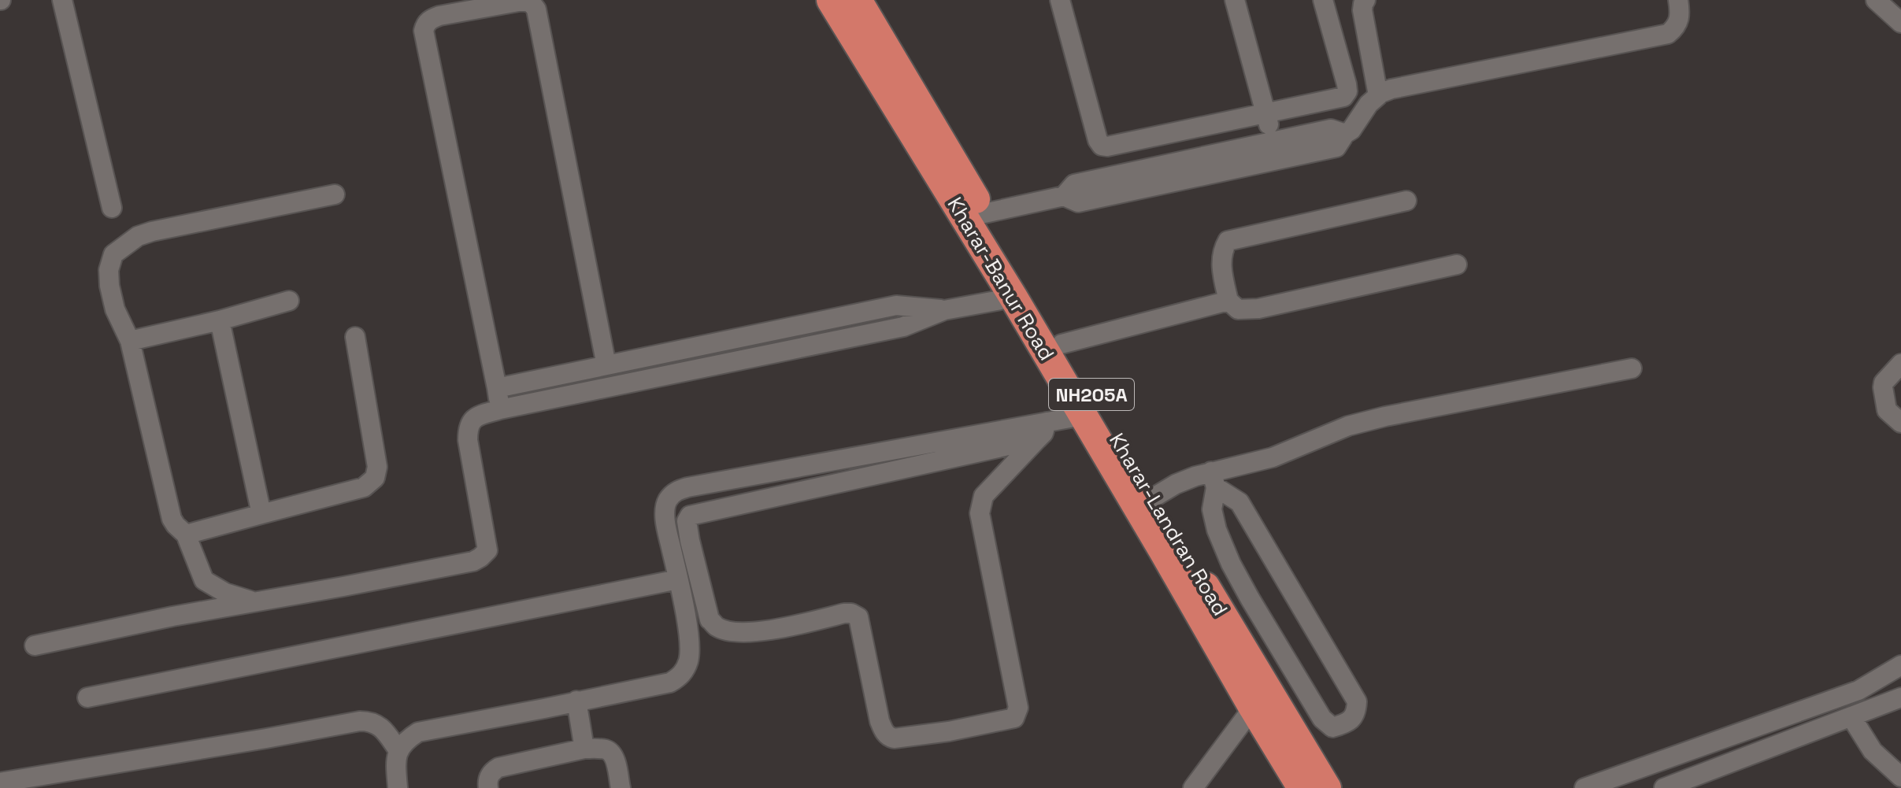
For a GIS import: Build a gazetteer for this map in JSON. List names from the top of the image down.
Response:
{
  "streets": {
    "highway": ["Kharar-Banur Road", "NH205A", "Kharar-Landran Road"]
  },
  "crossings": [
    ["Kharar-Banur Road", "Kharar-Landran Road"]
  ]
}
